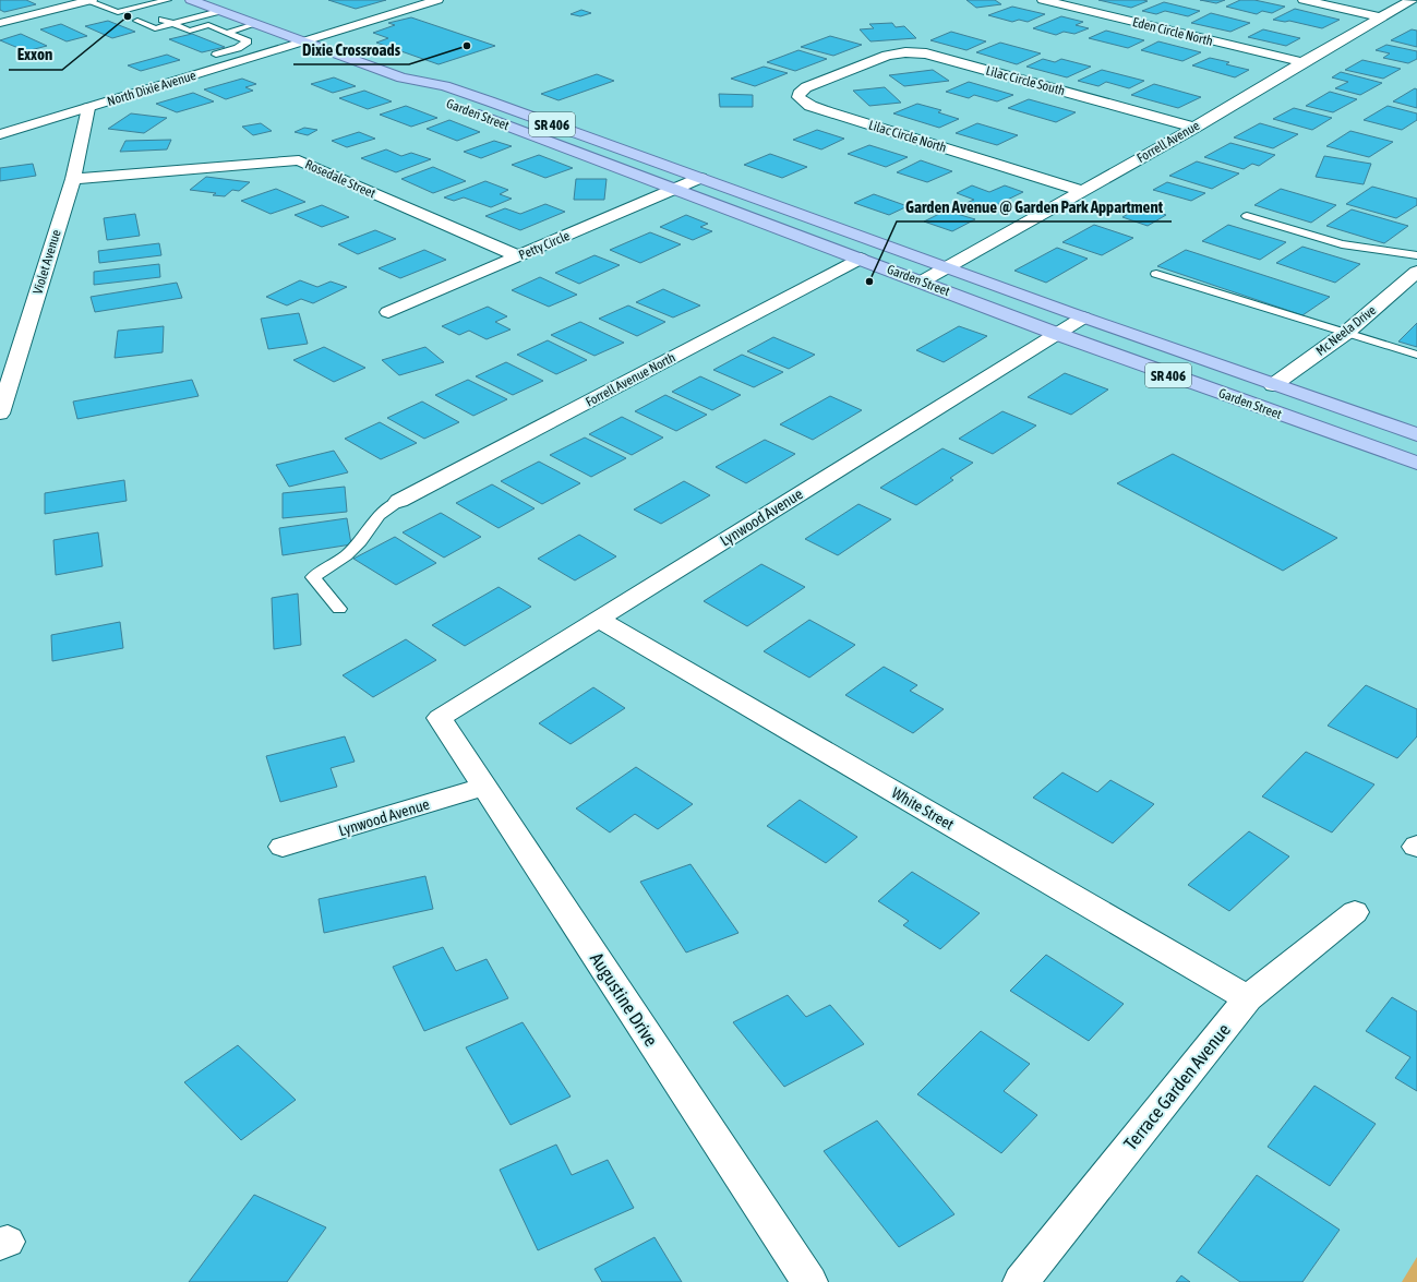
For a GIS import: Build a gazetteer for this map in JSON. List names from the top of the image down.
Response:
{
  "streets": {
    "main road": ["Garden Street", "SR 406"],
    "street": [
      "Eden Circle North",
      "Lilac Circle South",
      "North Dixie Avenue",
      "Lilac Circle North",
      "Forrell Avenue",
      "Rosedale Street",
      "Petty Circle",
      "Violet Avenue",
      "Mc Neela Drive",
      "Forrell Avenue North",
      "Lynwood Avenue",
      "White Street",
      "Augustine Drive",
      "Terrace Garden Avenue"
    ]
  },
  "crossings": [
    ["Eden Circle North", "Forrell Avenue"],
    ["Lilac Circle South", "Lilac Circle North"],
    ["Lilac Circle South", "Forrell Avenue"],
    ["North Dixie Avenue", "Garden Street"],
    ["North Dixie Avenue", "Violet Avenue"],
    ["Garden Street", "Forrell Avenue"],
    ["Garden Street", "Petty Circle"],
    ["Garden Street", "Mc Neela Drive"],
    ["Garden Street", "Forrell Avenue North"],
    ["Garden Street", "Lynwood Avenue"],
    ["Lilac Circle North", "Forrell Avenue"],
    ["Rosedale Street", "Petty Circle"],
    ["Rosedale Street", "Violet Avenue"],
    ["Lynwood Avenue", "White Street"],
    ["Lynwood Avenue", "Augustine Drive"],
    ["White Street", "Terrace Garden Avenue"]
  ],
  "places": ["Exxon", "Dixie Crossroads", "Garden Avenue @ Garden Park Appartment"]
}
